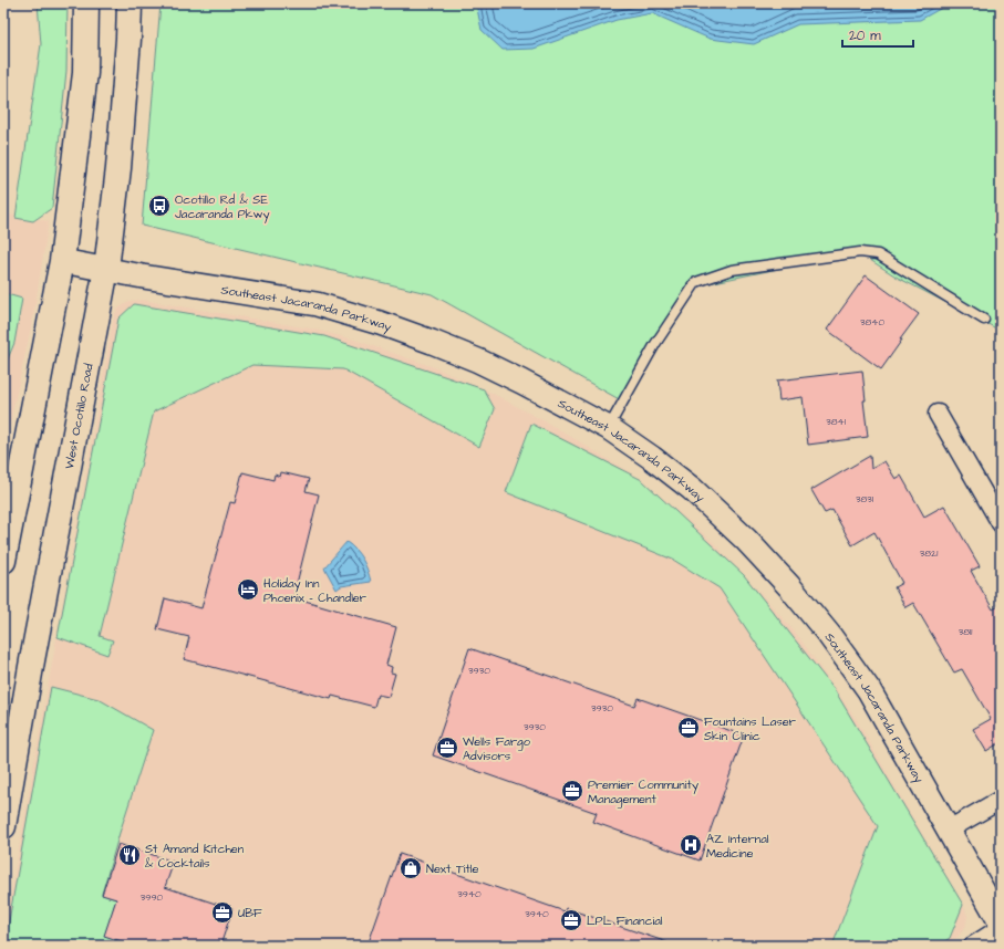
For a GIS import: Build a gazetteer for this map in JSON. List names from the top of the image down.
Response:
{
  "streets": {
    "main road": ["West Ocotillo Road"],
    "street": ["Southeast Jacaranda Parkway"]
  },
  "crossings": [
    ["Southeast Jacaranda Parkway", "West Ocotillo Road"]
  ],
  "places": {
    "bus stop": ["Ocotillo Rd & SE Jacaranda Pkwy"],
    "hotel": ["Holiday Inn Phoenix - Chandler"],
    "office": [
      "Fountains Laser Skin Clinic",
      "Wells Fargo Advisors",
      "Premier Community Management",
      "UBF",
      "LPL Financial"
    ],
    "hospital": ["AZ Internal Medicine"],
    "restaurant": ["St Amand Kitchen & Cocktails"],
    "shop": ["Next Title"]
  },
  "house_numbers": [
    "3840",
    "3841",
    "3831",
    "3821",
    "3811",
    "3930",
    "3930",
    "3930",
    "3940",
    "3990",
    "3940"
  ],
  "scale_bar": "20 m"
}
